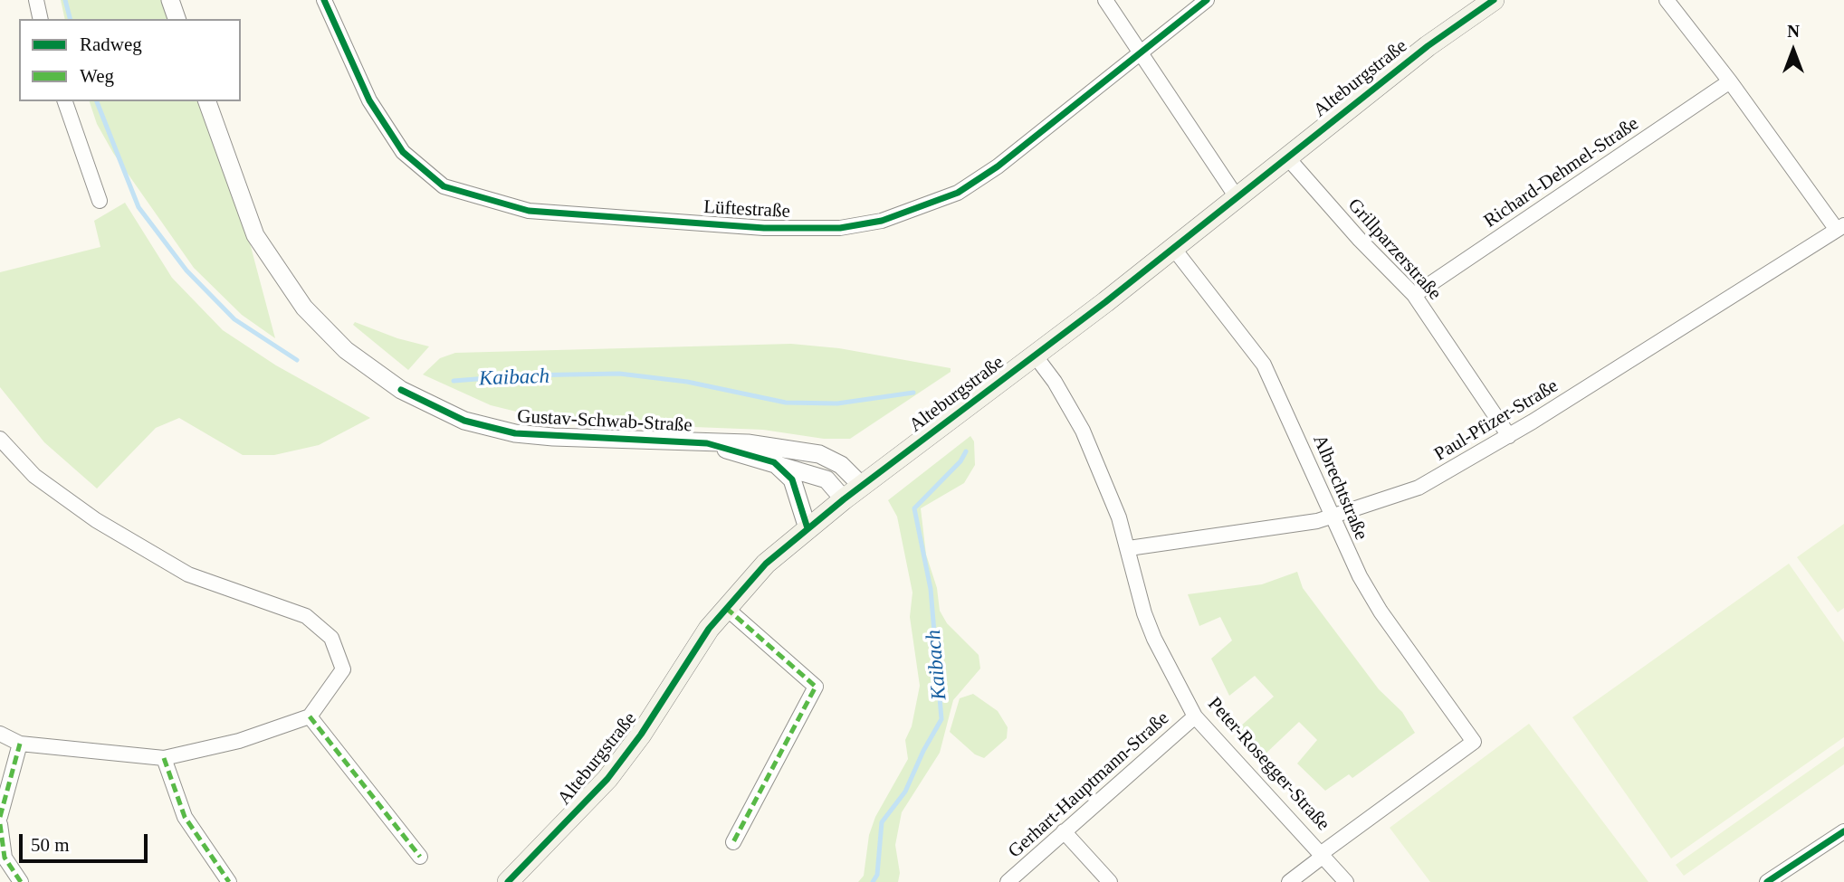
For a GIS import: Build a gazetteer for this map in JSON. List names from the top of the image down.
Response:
{
  "streets": {
    "main road": ["Alteburgstraße"],
    "street": [
      "Richard-Dehmel-Straße",
      "Lüftestraße",
      "Grillparzerstraße",
      "Paul-Pfizer-Straße",
      "Gustav-Schwab-Straße",
      "Albrechtstraße",
      "Peter-Rosegger-Straße",
      "Gerhart-Hauptmann-Straße"
    ]
  },
  "crossings": [
    ["Alteburgstraße", "Grillparzerstraße"],
    ["Alteburgstraße", "Gustav-Schwab-Straße"],
    ["Alteburgstraße", "Albrechtstraße"],
    ["Alteburgstraße", "Peter-Rosegger-Straße"],
    ["Richard-Dehmel-Straße", "Grillparzerstraße"],
    ["Grillparzerstraße", "Paul-Pfizer-Straße"],
    ["Paul-Pfizer-Straße", "Albrechtstraße"],
    ["Paul-Pfizer-Straße", "Peter-Rosegger-Straße"],
    ["Albrechtstraße", "Peter-Rosegger-Straße"],
    ["Peter-Rosegger-Straße", "Gerhart-Hauptmann-Straße"]
  ],
  "water": ["Kaibach"],
  "legend": ["Radweg", "Weg"],
  "scale_bar": "50 m",
  "north": "top"
}
